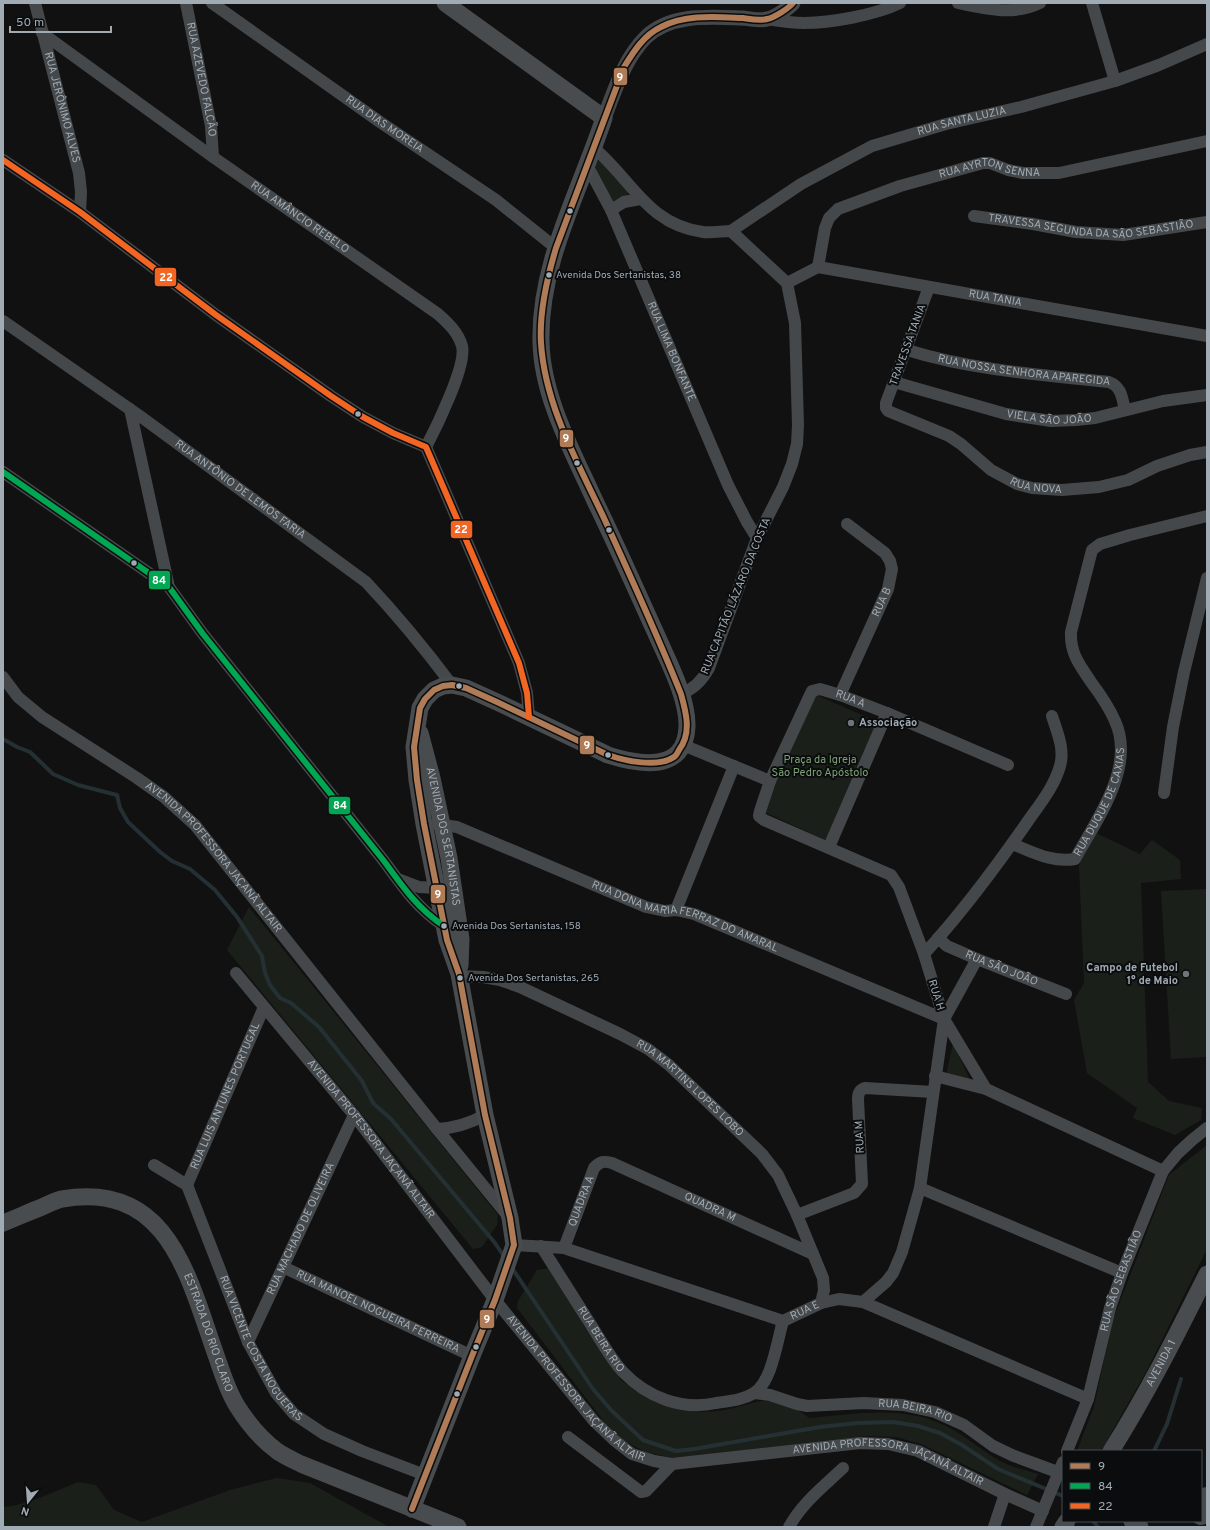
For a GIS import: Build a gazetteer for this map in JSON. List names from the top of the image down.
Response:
{
  "streets": {
    "main road": ["AVENIDA DOS SERTANISTAS", "ESTRADA DO RIO CLARO", "AVENIDA 1"],
    "street": [
      "RUA AZEVEDO FALCÃO",
      "RUA JERÔNIMO ALVES",
      "RUA SANTA LUZIA",
      "RUA DIAS MOREIA",
      "RUA AYRTON SENNA",
      "RUA AMÂNCIO REBELO",
      "TRAVESSA SEGUNDA DA SÃO SEBASTIÃO",
      "RUA TANIA",
      "TRAVESSA TANIA",
      "RUA LIMA BONFANTE",
      "RUA NOSSA SENHORA APAREGIDA",
      "VIELA SÃO JOÃO",
      "RUA NOVA",
      "RUA ANTÔNIO DE LEMOS FARIA",
      "RUA CAPITÃO LÁZARO DA COSTA",
      "RUA B",
      "RUA A",
      "RUA DUQUE DE CAXIAS",
      "AVENIDA PROFESSORA JAÇANÃ ALTAIR",
      "RUA DONA MARIA FERRAZ DO AMARAL",
      "RUA SÃO JOÃO",
      "RUA H",
      "RUA MARTINS LOPES LOBO",
      "RUA LUIS ANTUNES PORTUGAL",
      "RUA M",
      "QUADRA A",
      "QUADRA M",
      "RUA MACHADO DE OLIVEIRA",
      "RUA SÃO SEBASTIÃO",
      "RUA E",
      "RUA MANOEL NOGUEIRA FERREIRA",
      "RUA BEIRA RIO",
      "RUA VICENTE COSTA NOGUERAS"
    ]
  },
  "crossings": [
    ["RUA AZEVEDO FALCÃO", "RUA AMÂNCIO REBELO"],
    ["RUA JERÔNIMO ALVES", "RUA AMÂNCIO REBELO"],
    ["RUA AYRTON SENNA", "RUA TANIA"],
    ["RUA TANIA", "TRAVESSA TANIA"],
    ["TRAVESSA TANIA", "RUA NOSSA SENHORA APAREGIDA"],
    ["TRAVESSA TANIA", "VIELA SÃO JOÃO"],
    ["TRAVESSA TANIA", "RUA NOVA"],
    ["RUA LIMA BONFANTE", "RUA CAPITÃO LÁZARO DA COSTA"],
    ["RUA NOSSA SENHORA APAREGIDA", "VIELA SÃO JOÃO"],
    ["RUA ANTÔNIO DE LEMOS FARIA", "AVENIDA DOS SERTANISTAS"],
    ["RUA B", "RUA A"],
    ["RUA A", "RUA H"],
    ["AVENIDA DOS SERTANISTAS", "AVENIDA PROFESSORA JAÇANÃ ALTAIR"],
    ["AVENIDA DOS SERTANISTAS", "RUA DONA MARIA FERRAZ DO AMARAL"],
    ["AVENIDA DOS SERTANISTAS", "RUA MARTINS LOPES LOBO"],
    ["AVENIDA DOS SERTANISTAS", "RUA E"],
    ["AVENIDA DOS SERTANISTAS", "RUA MANOEL NOGUEIRA FERREIRA"],
    ["AVENIDA DOS SERTANISTAS", "ESTRADA DO RIO CLARO"],
    ["AVENIDA DOS SERTANISTAS", "RUA VICENTE COSTA NOGUERAS"],
    ["AVENIDA PROFESSORA JAÇANÃ ALTAIR", "RUA LUIS ANTUNES PORTUGAL"],
    ["AVENIDA PROFESSORA JAÇANÃ ALTAIR", "RUA MACHADO DE OLIVEIRA"],
    ["RUA DONA MARIA FERRAZ DO AMARAL", "RUA H"],
    ["RUA H", "RUA M"],
    ["RUA H", "RUA E"],
    ["RUA MARTINS LOPES LOBO", "RUA M"],
    ["RUA MARTINS LOPES LOBO", "QUADRA M"],
    ["RUA MARTINS LOPES LOBO", "RUA E"],
    ["RUA LUIS ANTUNES PORTUGAL", "RUA VICENTE COSTA NOGUERAS"],
    ["QUADRA A", "QUADRA M"],
    ["QUADRA A", "RUA E"],
    ["RUA MACHADO DE OLIVEIRA", "RUA MANOEL NOGUEIRA FERREIRA"],
    ["RUA MACHADO DE OLIVEIRA", "RUA VICENTE COSTA NOGUERAS"],
    ["RUA SÃO SEBASTIÃO", "RUA E"],
    ["RUA E", "RUA BEIRA RIO"]
  ],
  "parks": ["Praça da Igreja São Pedro Apóstolo"],
  "places": [
    "Avenida Dos Sertanistas, 38",
    "Associação",
    "Avenida Dos Sertanistas, 158",
    "Campo de Futebol 1° de Maio",
    "Avenida Dos Sertanistas, 265"
  ],
  "lines": ["transit line 9", "transit line 22", "transit line 84"],
  "legend": ["9", "84", "22"],
  "scale_bar": "50 m",
  "north": "bottom"
}
